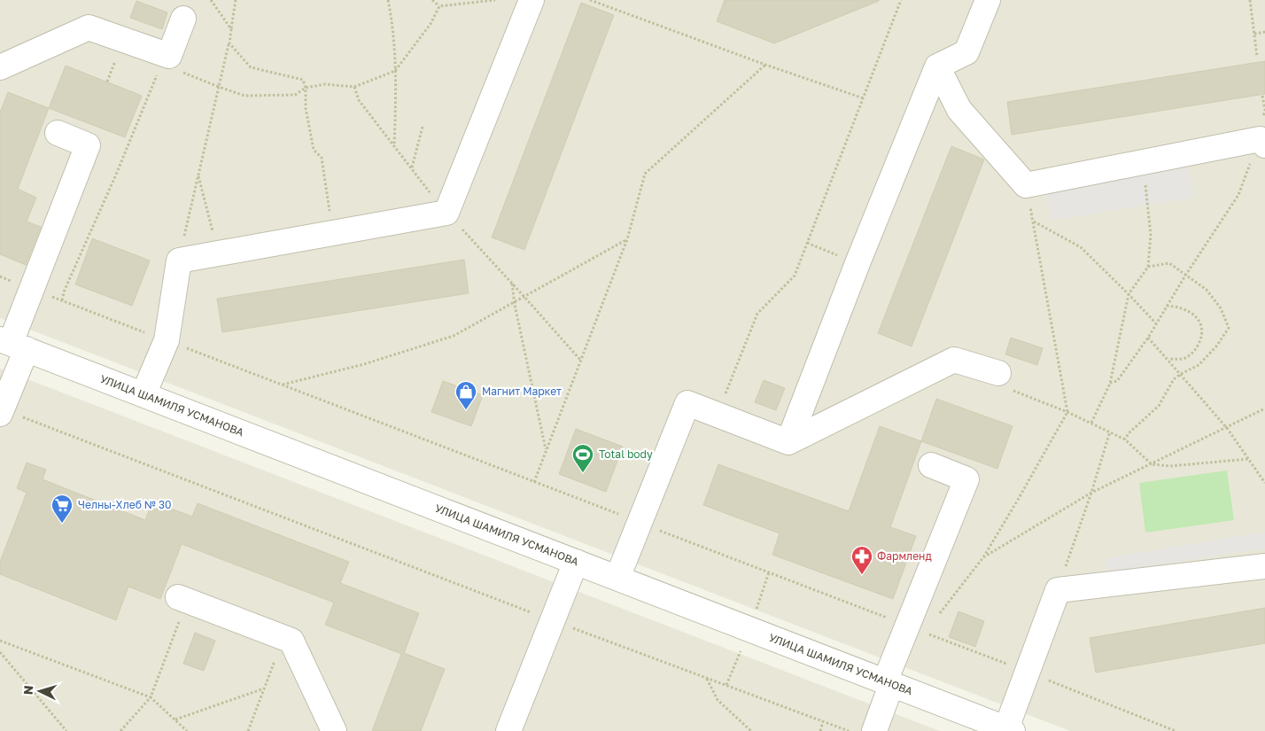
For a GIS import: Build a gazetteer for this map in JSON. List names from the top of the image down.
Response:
{
  "streets": {
    "street": ["УЛИЦА ШАМИЛЯ УСМАНОВА"]
  },
  "places": {
    "shop": ["Магнит Маркет"],
    "sports": ["Total body"],
    "supermarket": ["Челны-Хлеб № 30"],
    "pharmacy": ["Фармленд"]
  },
  "north": "left"
}
